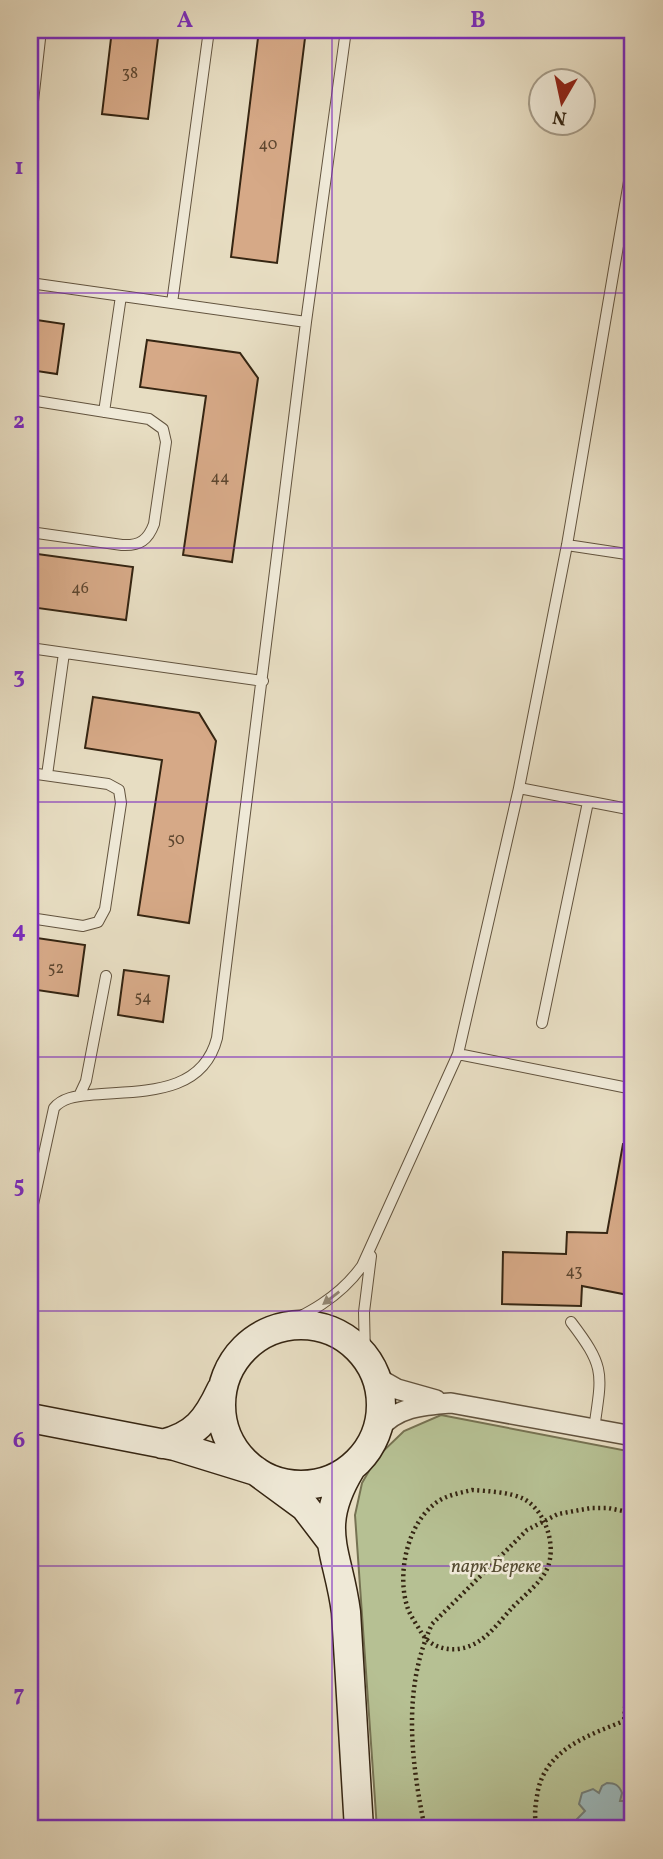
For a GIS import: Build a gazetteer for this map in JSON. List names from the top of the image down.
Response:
{
  "parks": ["парк Береке"],
  "house_numbers": [
    "38",
    "40",
    "44",
    "46",
    "50",
    "52",
    "54",
    "43"
  ],
  "north": "bottom",
  "grid": {
    "columns": ["A", "B"],
    "rows": [
      "1",
      "2",
      "3",
      "4",
      "5",
      "6",
      "7"
    ]
  }
}
